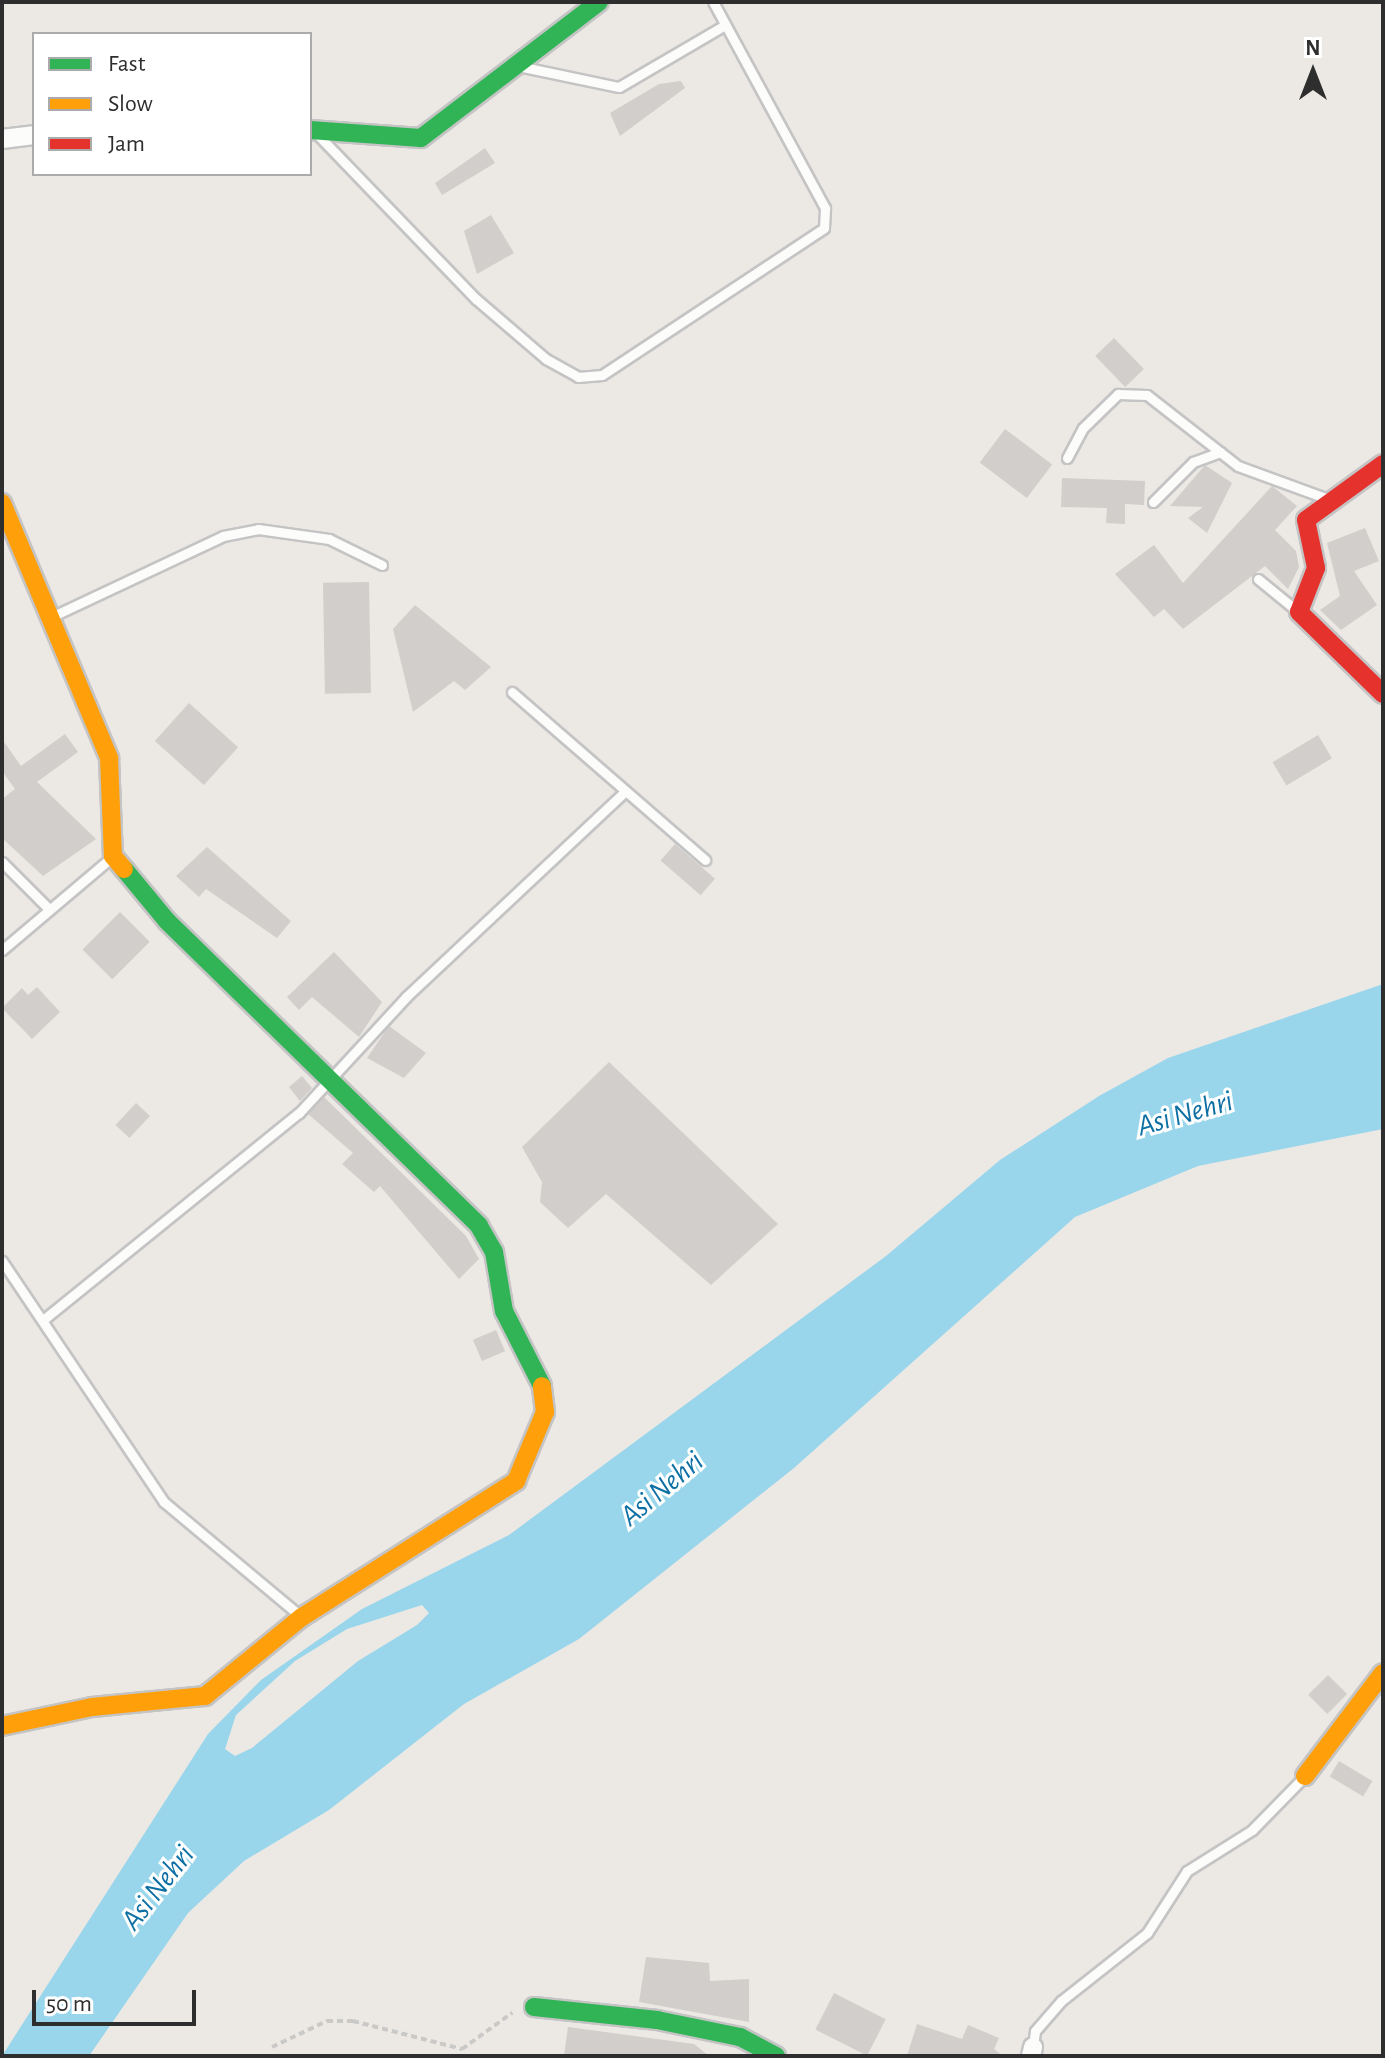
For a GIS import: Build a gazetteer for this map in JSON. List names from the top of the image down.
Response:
{
  "water": ["Asi Nehri"],
  "legend": ["Fast", "Slow", "Jam"],
  "scale_bar": "50 m",
  "north": "top"
}
